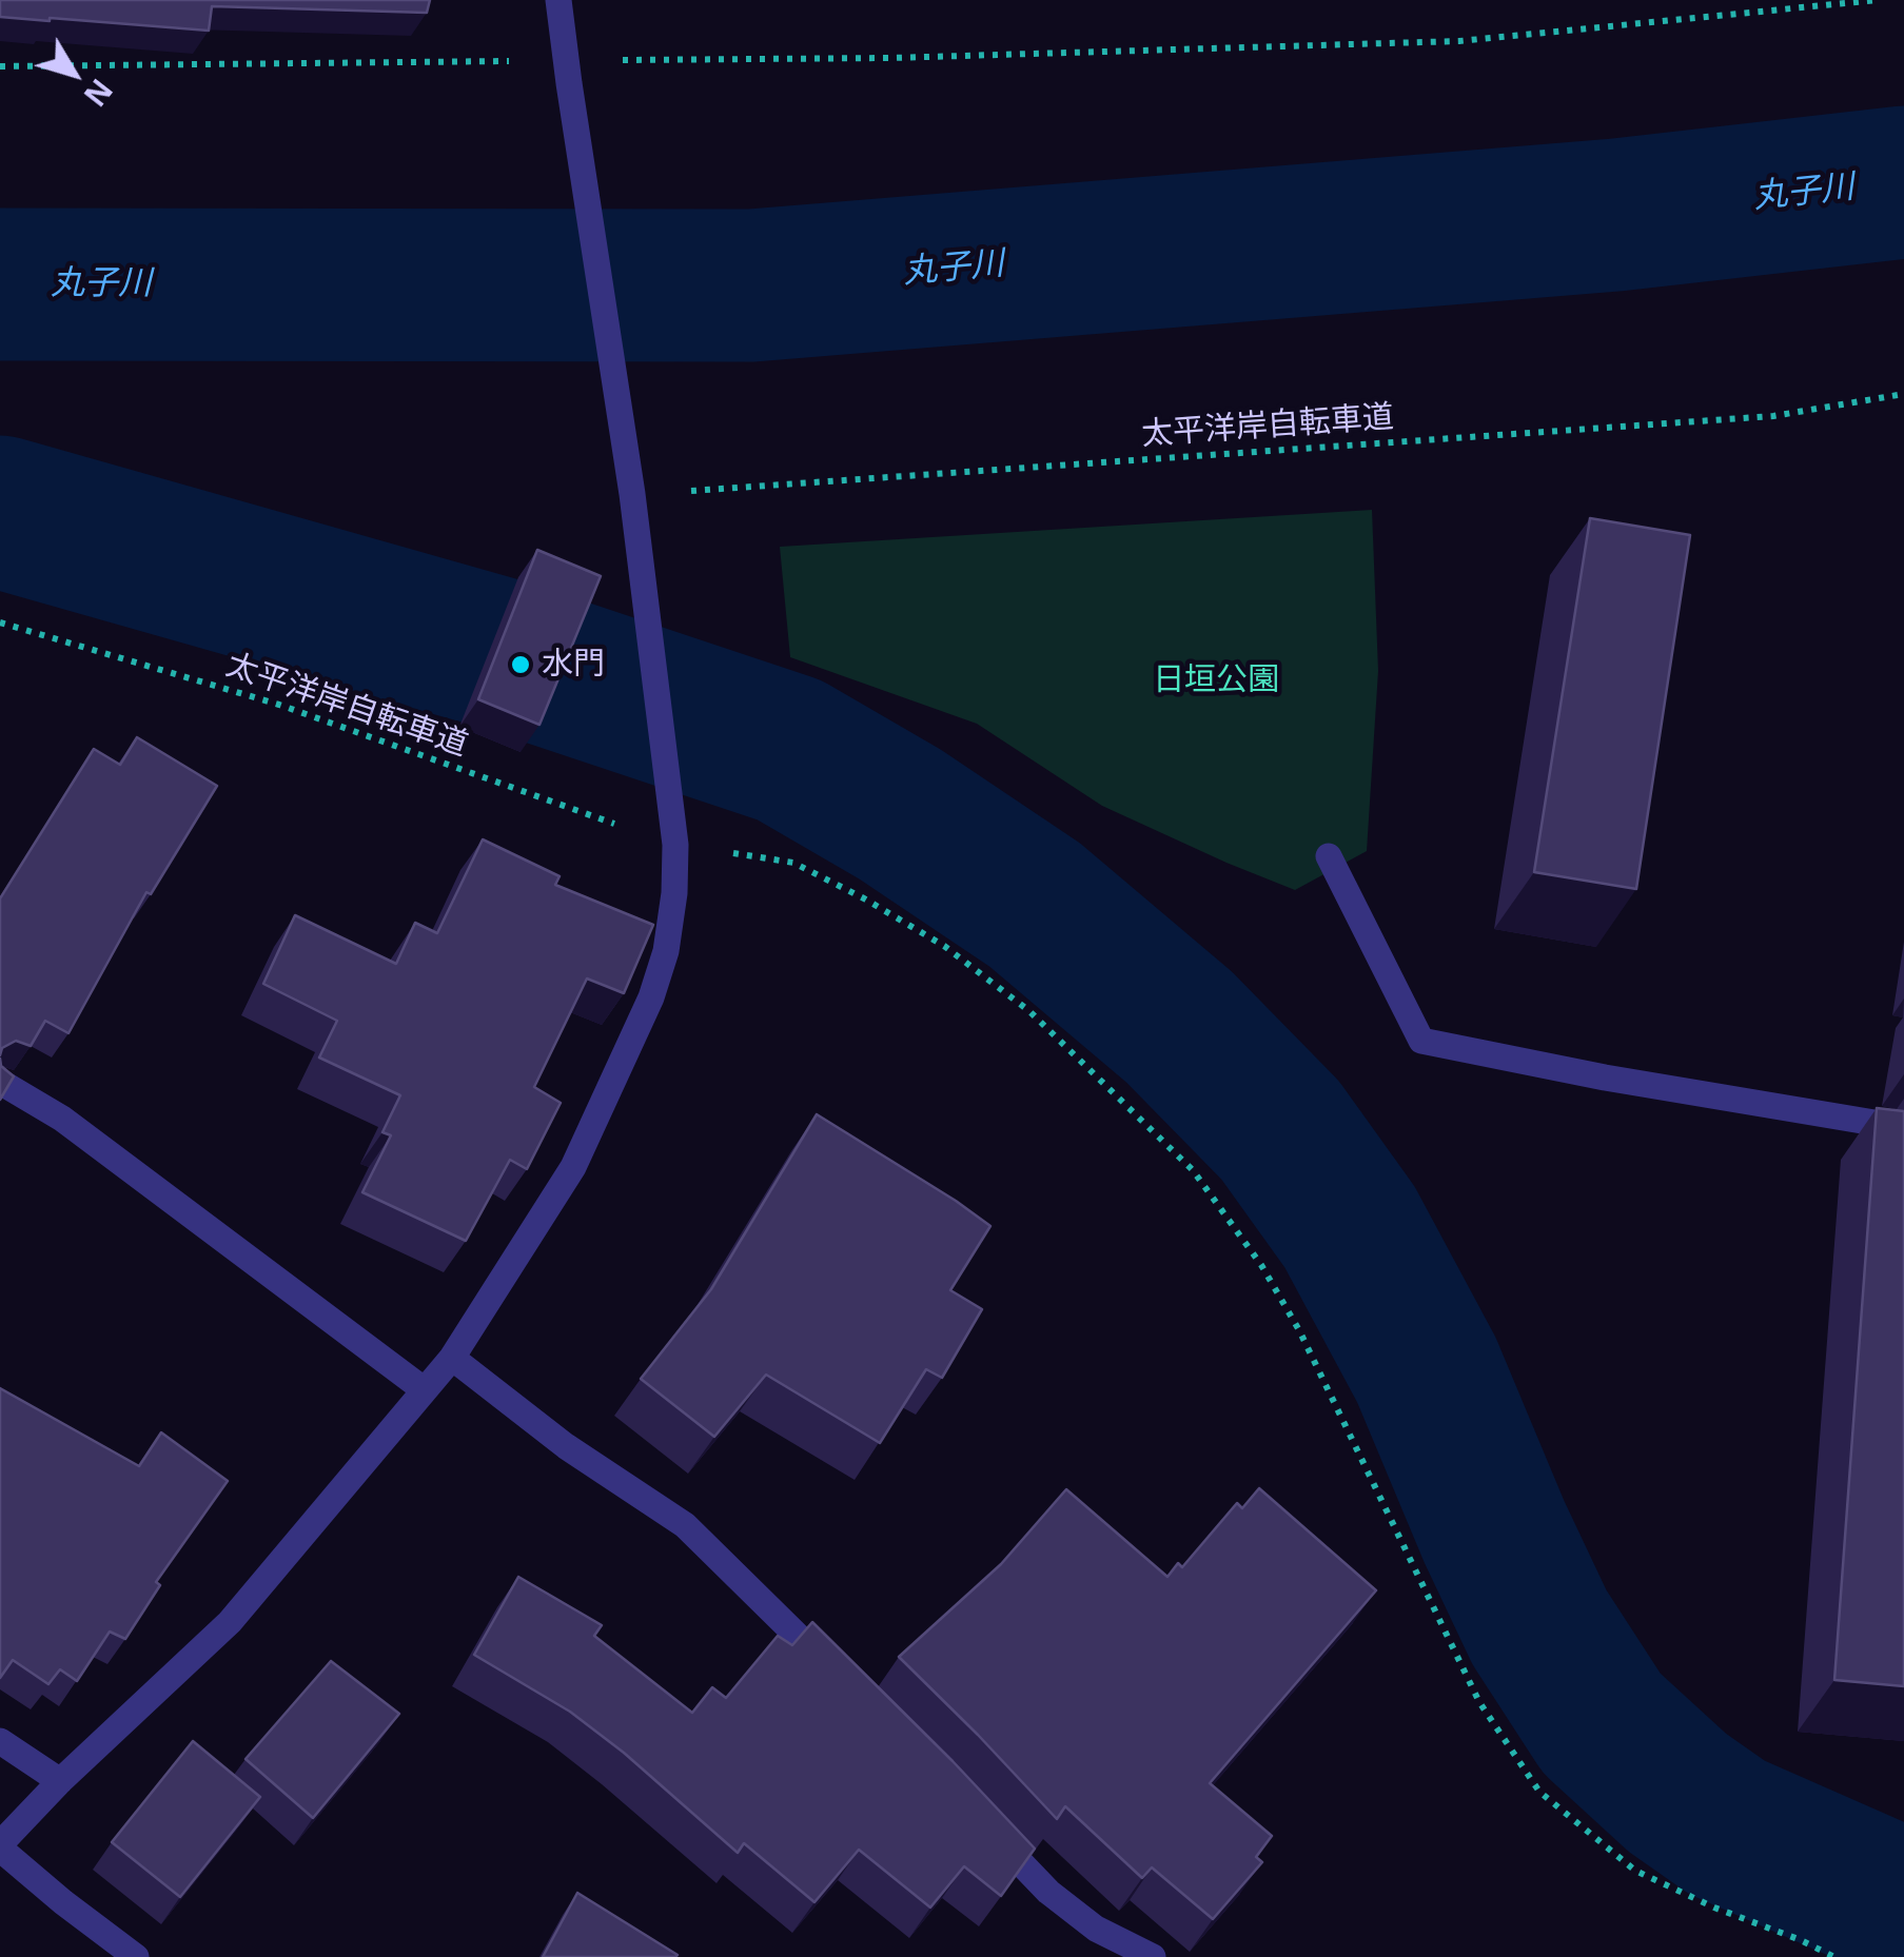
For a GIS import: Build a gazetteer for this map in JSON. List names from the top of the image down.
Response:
{
  "streets": {
    "path": ["太平洋岸自転車道"]
  },
  "water": ["丸子川"],
  "parks": ["日垣公園"],
  "places": ["水門"],
  "north": "bottom right"
}
